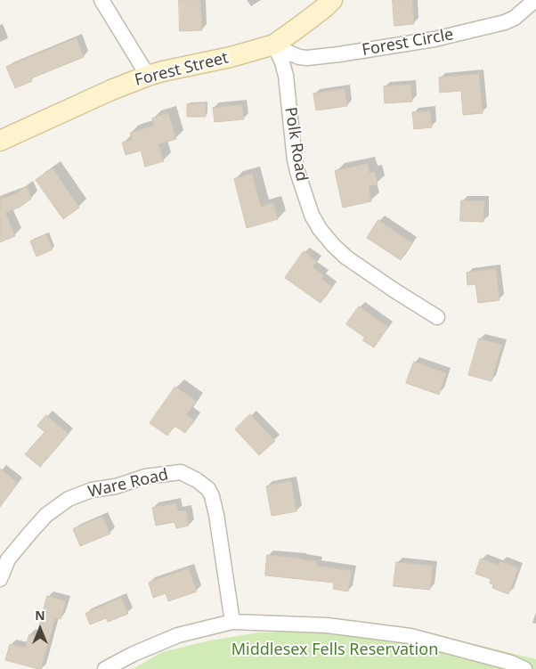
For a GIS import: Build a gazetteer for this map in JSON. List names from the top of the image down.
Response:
{
  "streets": {
    "main road": ["Forest Street"],
    "street": ["Forest Circle", "Polk Road", "Ware Road"]
  },
  "crossings": [
    ["Forest Circle", "Forest Street"],
    ["Forest Circle", "Polk Road"],
    ["Forest Street", "Polk Road"]
  ],
  "parks": ["Middlesex Fells Reservation"],
  "north": "top"
}
